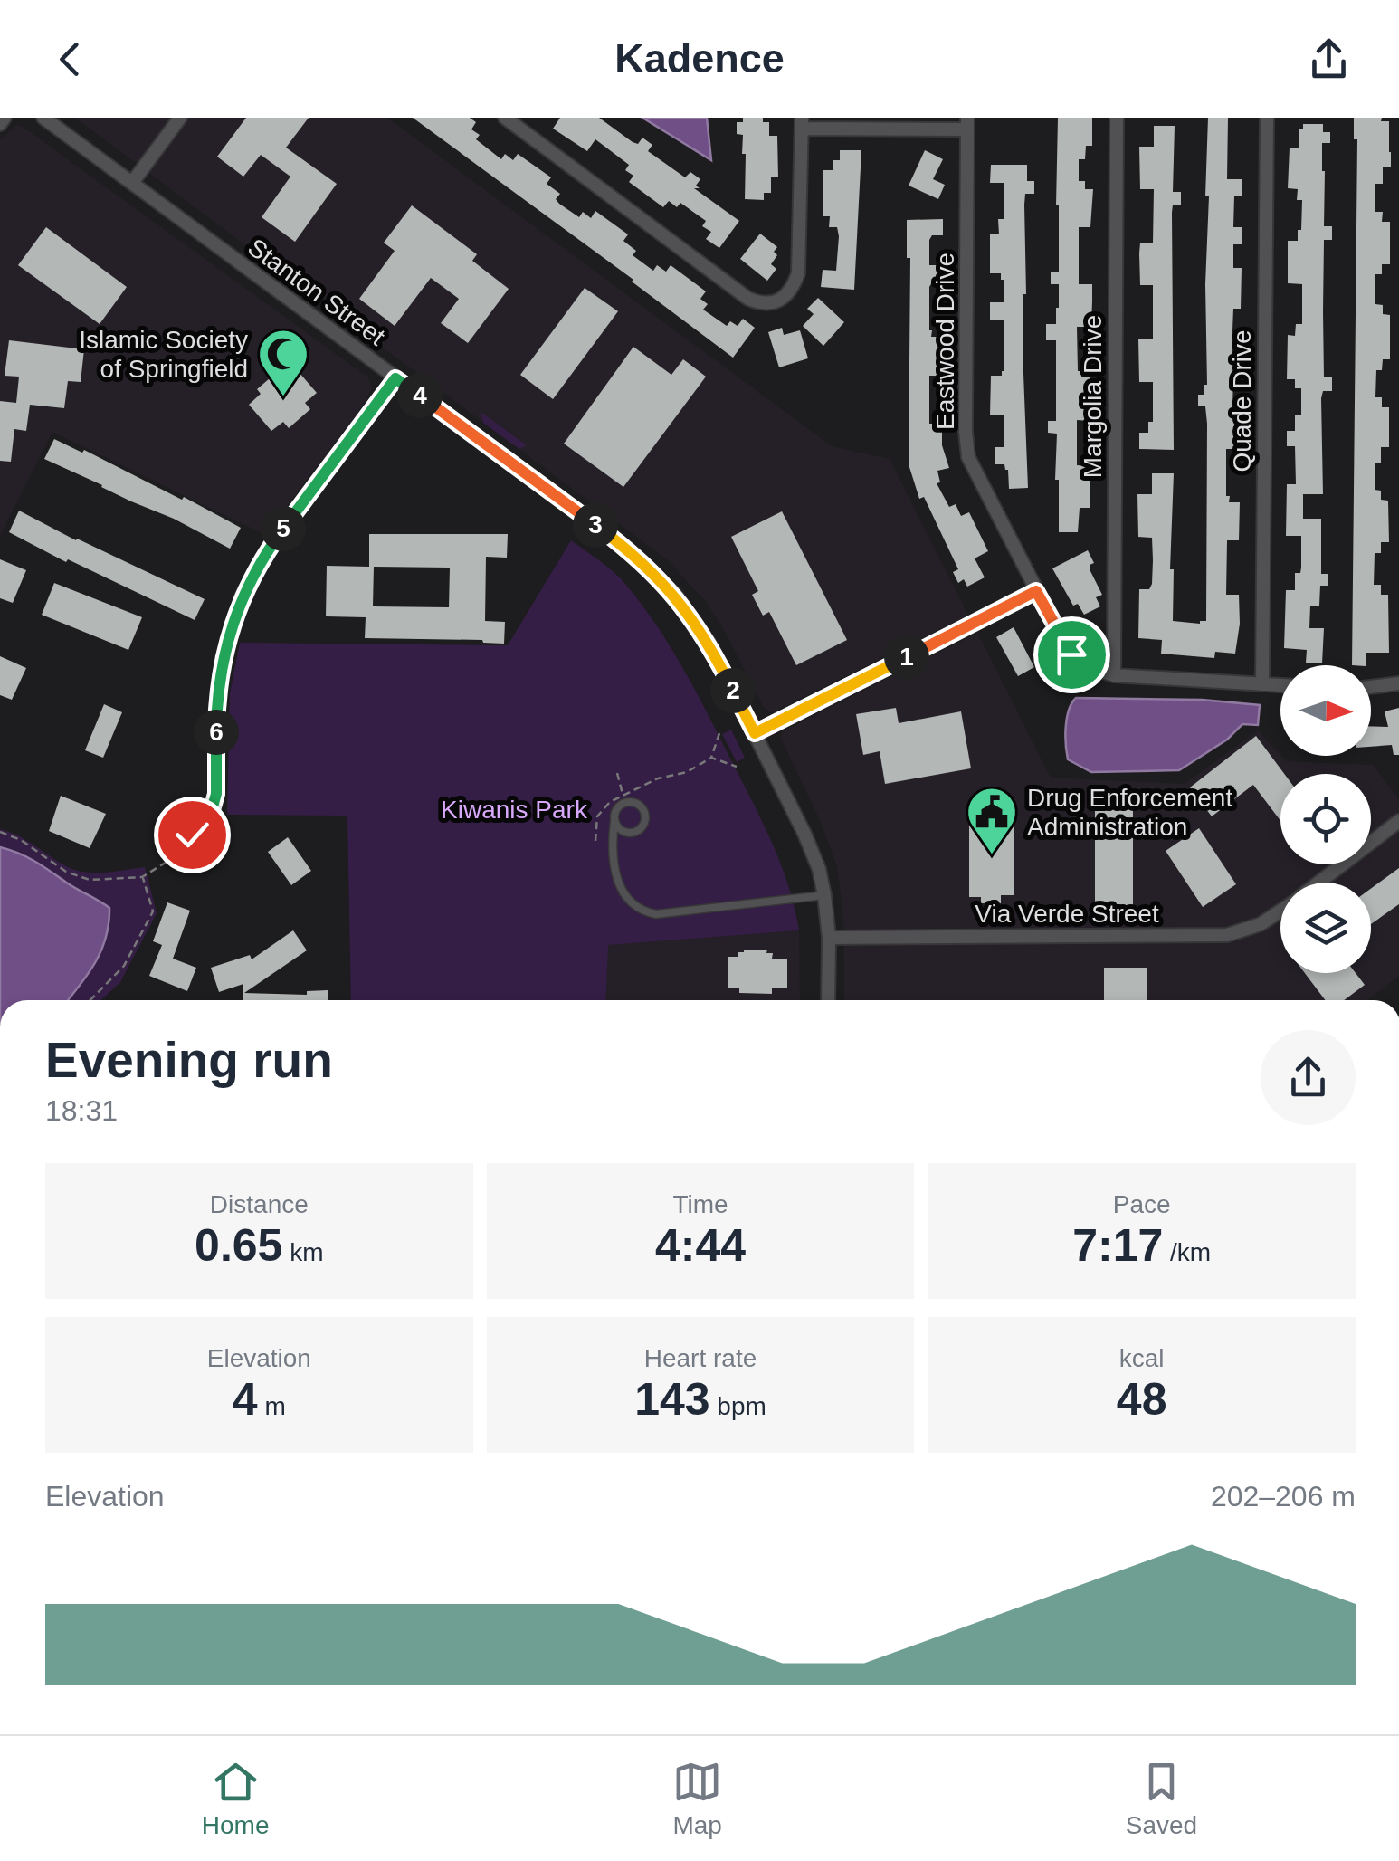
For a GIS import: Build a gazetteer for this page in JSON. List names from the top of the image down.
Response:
{
  "streets": {
    "street": [
      "Stanton Street",
      "Eastwood Drive",
      "Margolia Drive",
      "Quade Drive",
      "Via Verde Street"
    ]
  },
  "crossings": [
    ["Stanton Street", "Via Verde Street"],
    ["Eastwood Drive", "Margolia Drive"]
  ],
  "parks": ["Kiwanis Park"],
  "places": {
    "mosque": ["Islamic Society of Springfield"],
    "public building": ["Drug Enforcement Administration"]
  },
  "north": "right",
  "page": {
    "header": "Kadence",
    "pins": [
      "4",
      "3",
      "5",
      "1",
      "2",
      "6"
    ],
    "heading": ["Evening run", "18:31"],
    "stats": [
      ["Distance", "0.65 km"],
      ["Time", "4:44"],
      ["Pace", "7:17 /km"],
      ["Elevation", "4 m"],
      ["Heart rate", "143 bpm"],
      ["kcal", "48"]
    ],
    "chart": ["Elevation", "202–206 m"],
    "tabs": ["Home", "Map", "Saved"]
  }
}
